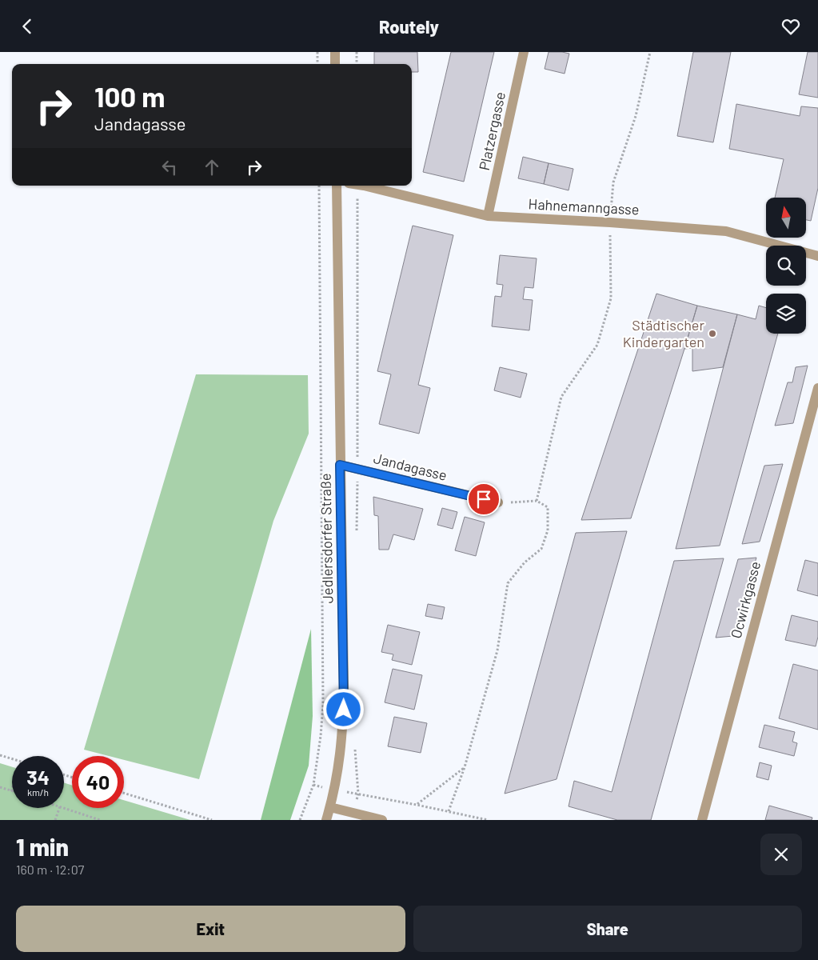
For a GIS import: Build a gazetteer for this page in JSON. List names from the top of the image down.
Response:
{
  "streets": {
    "street": [
      "Platzergasse",
      "Hahnemanngasse",
      "Jandagasse",
      "Jedlersdorfer Straße",
      "Ocwirkgasse"
    ]
  },
  "crossings": [
    ["Platzergasse", "Hahnemanngasse"],
    ["Jandagasse", "Jedlersdorfer Straße"]
  ],
  "places": ["Städtischer Kindergarten"],
  "north": "top",
  "page": {
    "header": "Routely",
    "turn": ["100 m", "Jandagasse"],
    "speed": "34 km/h",
    "limit": "40",
    "heading": ["1 min", "160 m · 12:07"],
    "buttons": ["Exit", "Share"]
  }
}
